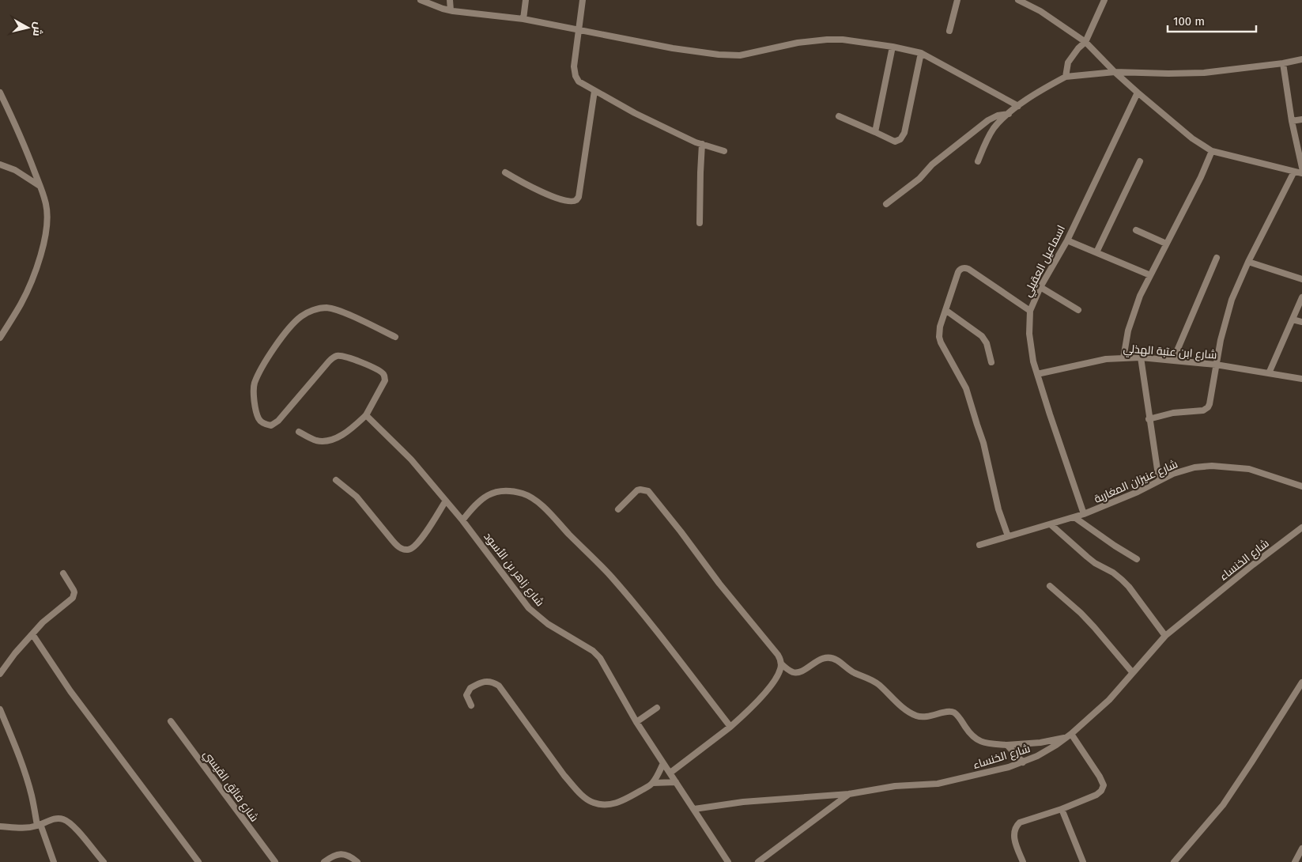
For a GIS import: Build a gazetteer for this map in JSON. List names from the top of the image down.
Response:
{
  "streets": {
    "street": [
      "اسماعيل العقيلي",
      "شارع ابن عتبة الهذلي",
      "شارع عنيزان المغاربة",
      "شارع الخنساء",
      "شارع زاهر بن الأسود",
      "شارع فائق القيسي"
    ]
  },
  "crossings": [
    ["اسماعيل العقيلي", "شارع ابن عتبة الهذلي"],
    ["اسماعيل العقيلي", "شارع عنيزان المغاربة"],
    ["شارع الخنساء", "شارع زاهر بن الأسود"]
  ],
  "scale_bar": "100 m",
  "north": "right"
}
